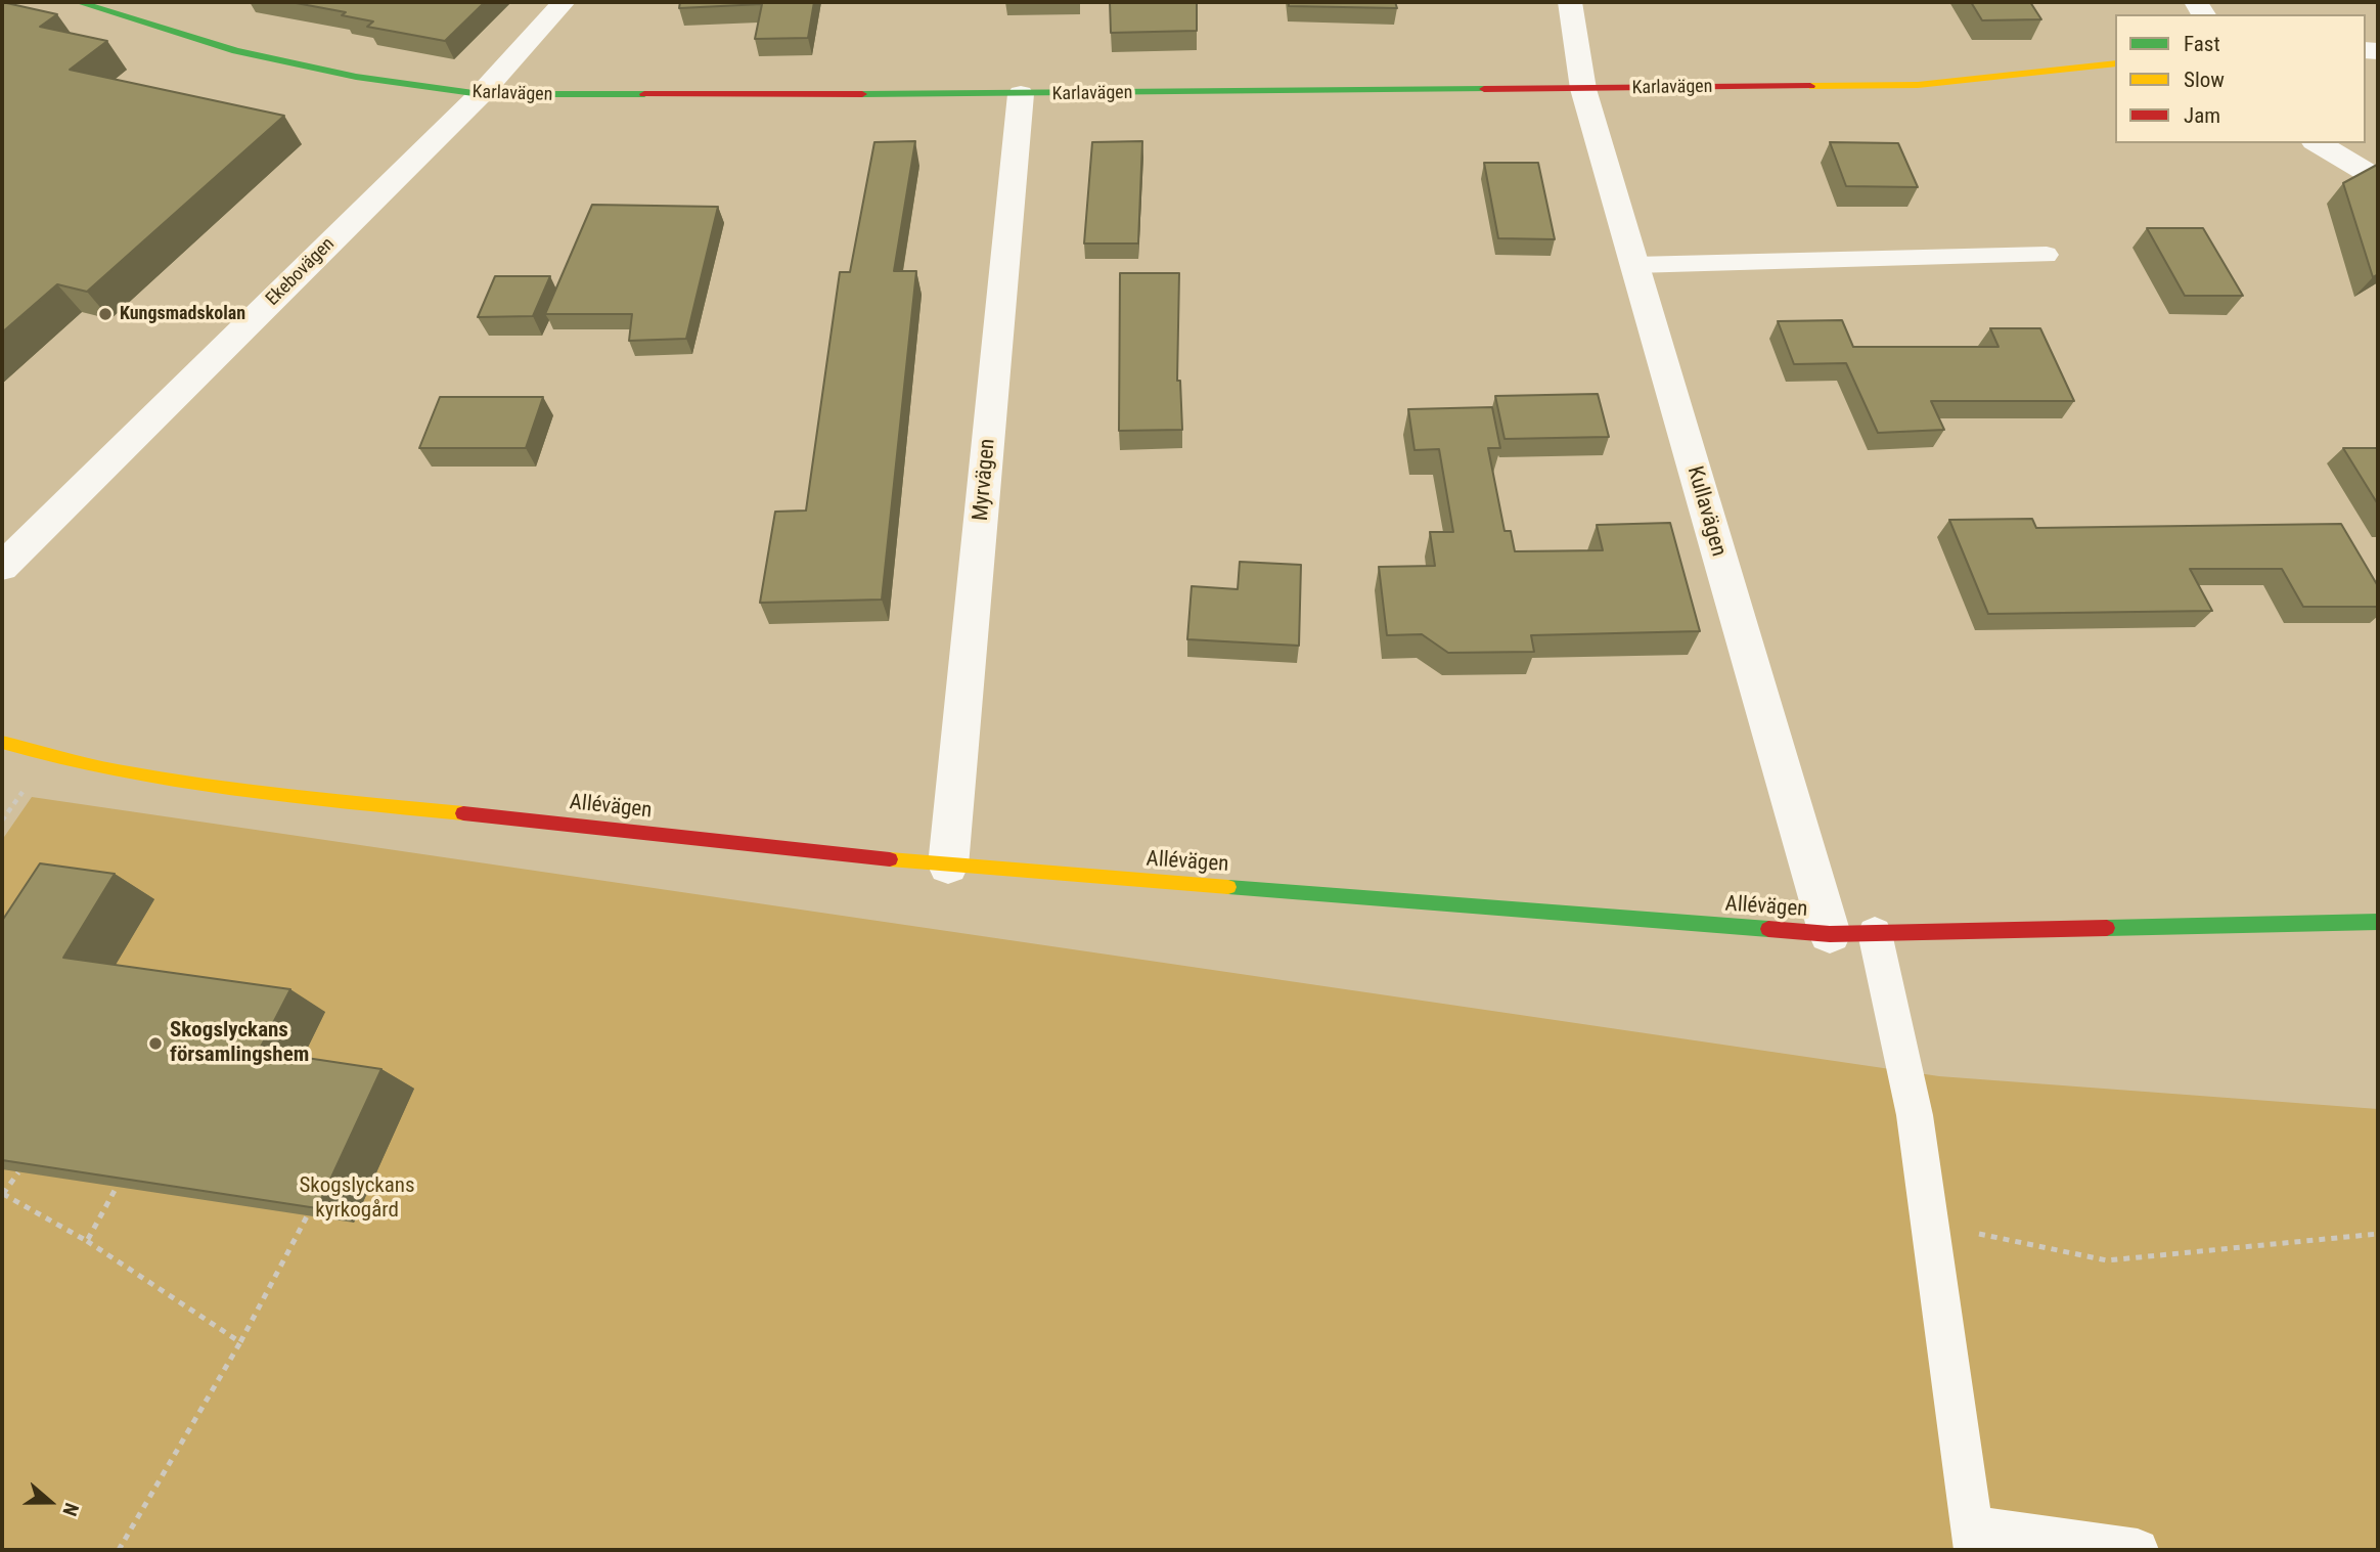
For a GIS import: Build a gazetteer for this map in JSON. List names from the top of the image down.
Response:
{
  "streets": {
    "street": [
      "Karlavägen",
      "Ekebovägen",
      "Myrvägen",
      "Kullavägen",
      "Allévägen"
    ]
  },
  "crossings": [
    ["Karlavägen", "Ekebovägen"],
    ["Karlavägen", "Myrvägen"],
    ["Karlavägen", "Kullavägen"],
    ["Myrvägen", "Allévägen"],
    ["Kullavägen", "Allévägen"]
  ],
  "parks": ["Skogslyckans kyrkogård"],
  "places": ["Kungsmadskolan", "Skogslyckans församlingshem"],
  "legend": ["Fast", "Slow", "Jam"],
  "north": "right"
}
